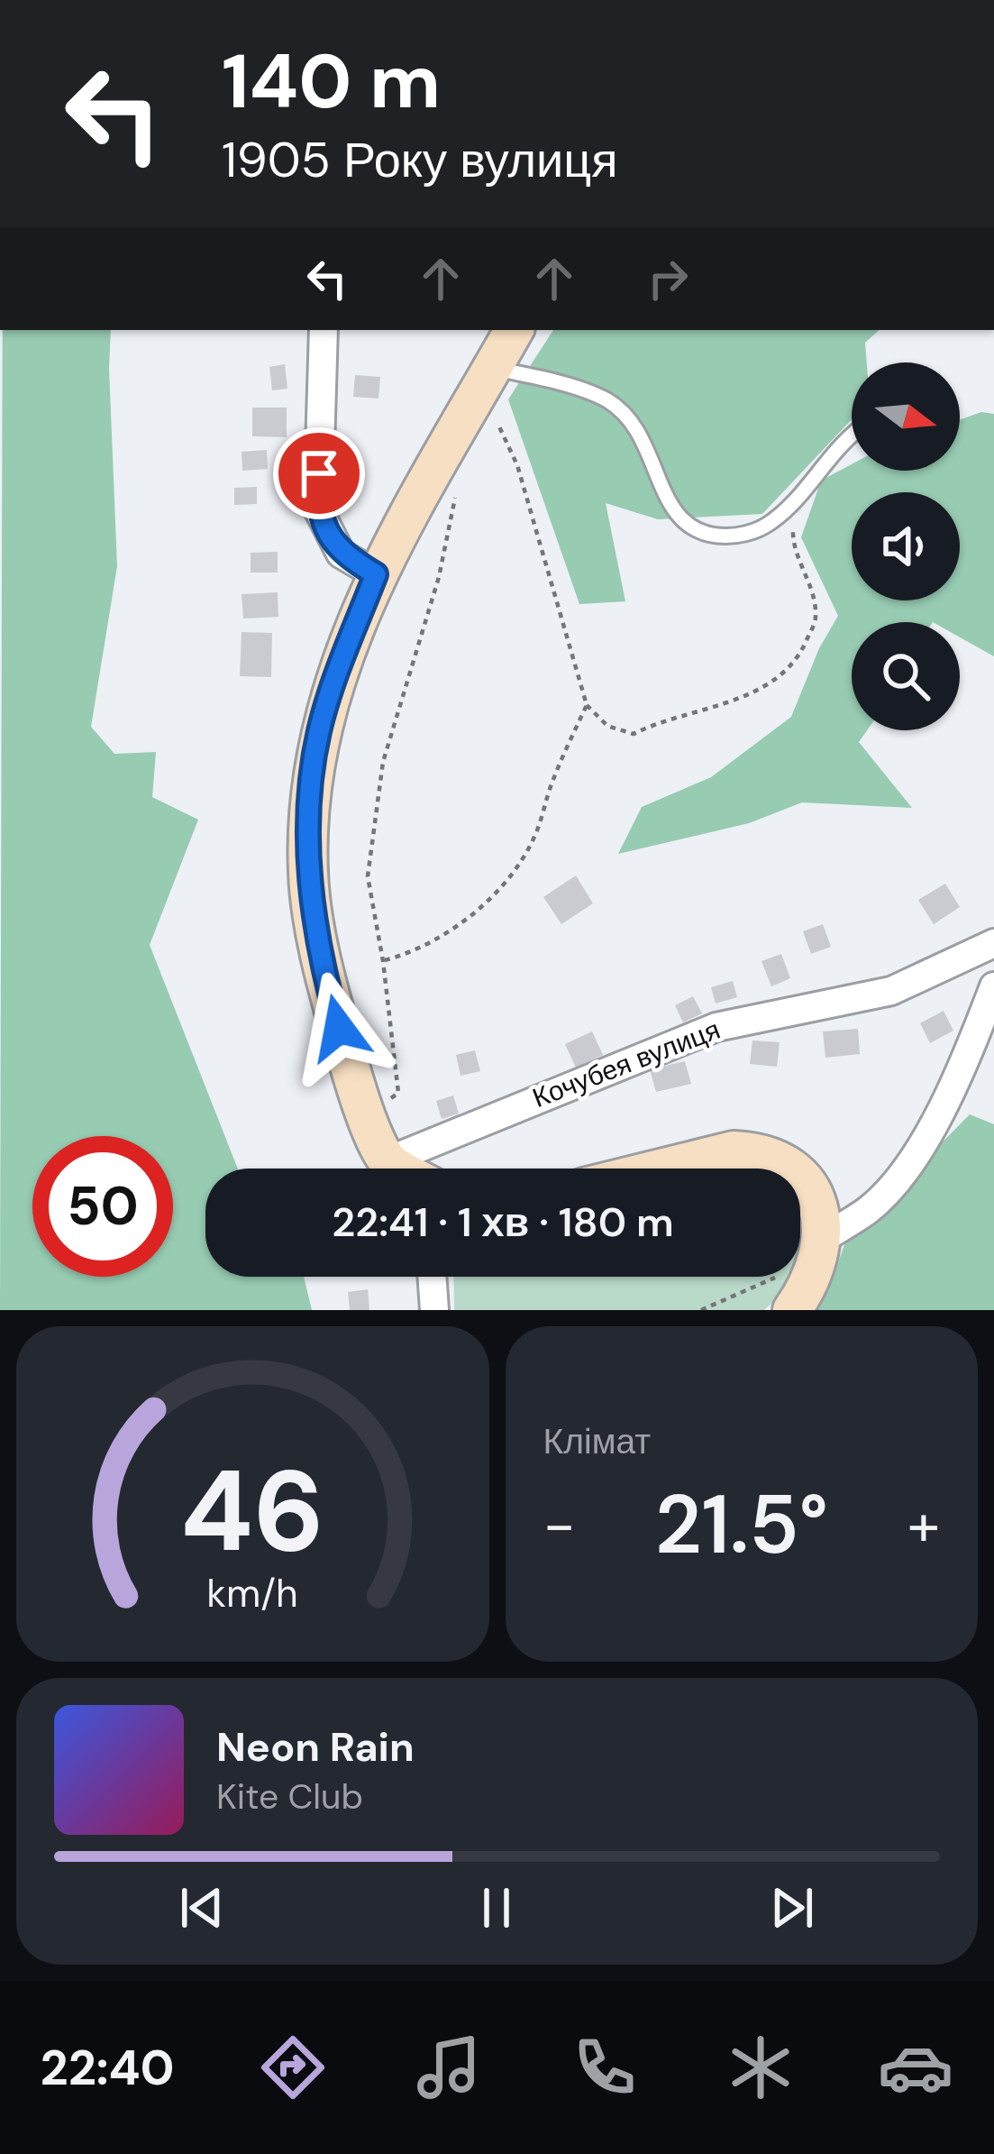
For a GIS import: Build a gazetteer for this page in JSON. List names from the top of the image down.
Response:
{
  "streets": {
    "street": ["Кочубея вулиця"]
  },
  "north": "right",
  "page": {
    "turn": ["140 m", "1905 Року вулиця"],
    "limit": "50",
    "trip": "22:41 · 1 хв · 180 m",
    "tile": "Клімат",
    "heat": ["−", "21.5°", "+"],
    "song": ["Neon Rain", "Kite Club"],
    "tabs": "22:40",
    "gauge": ["46", "km/h"]
  }
}
